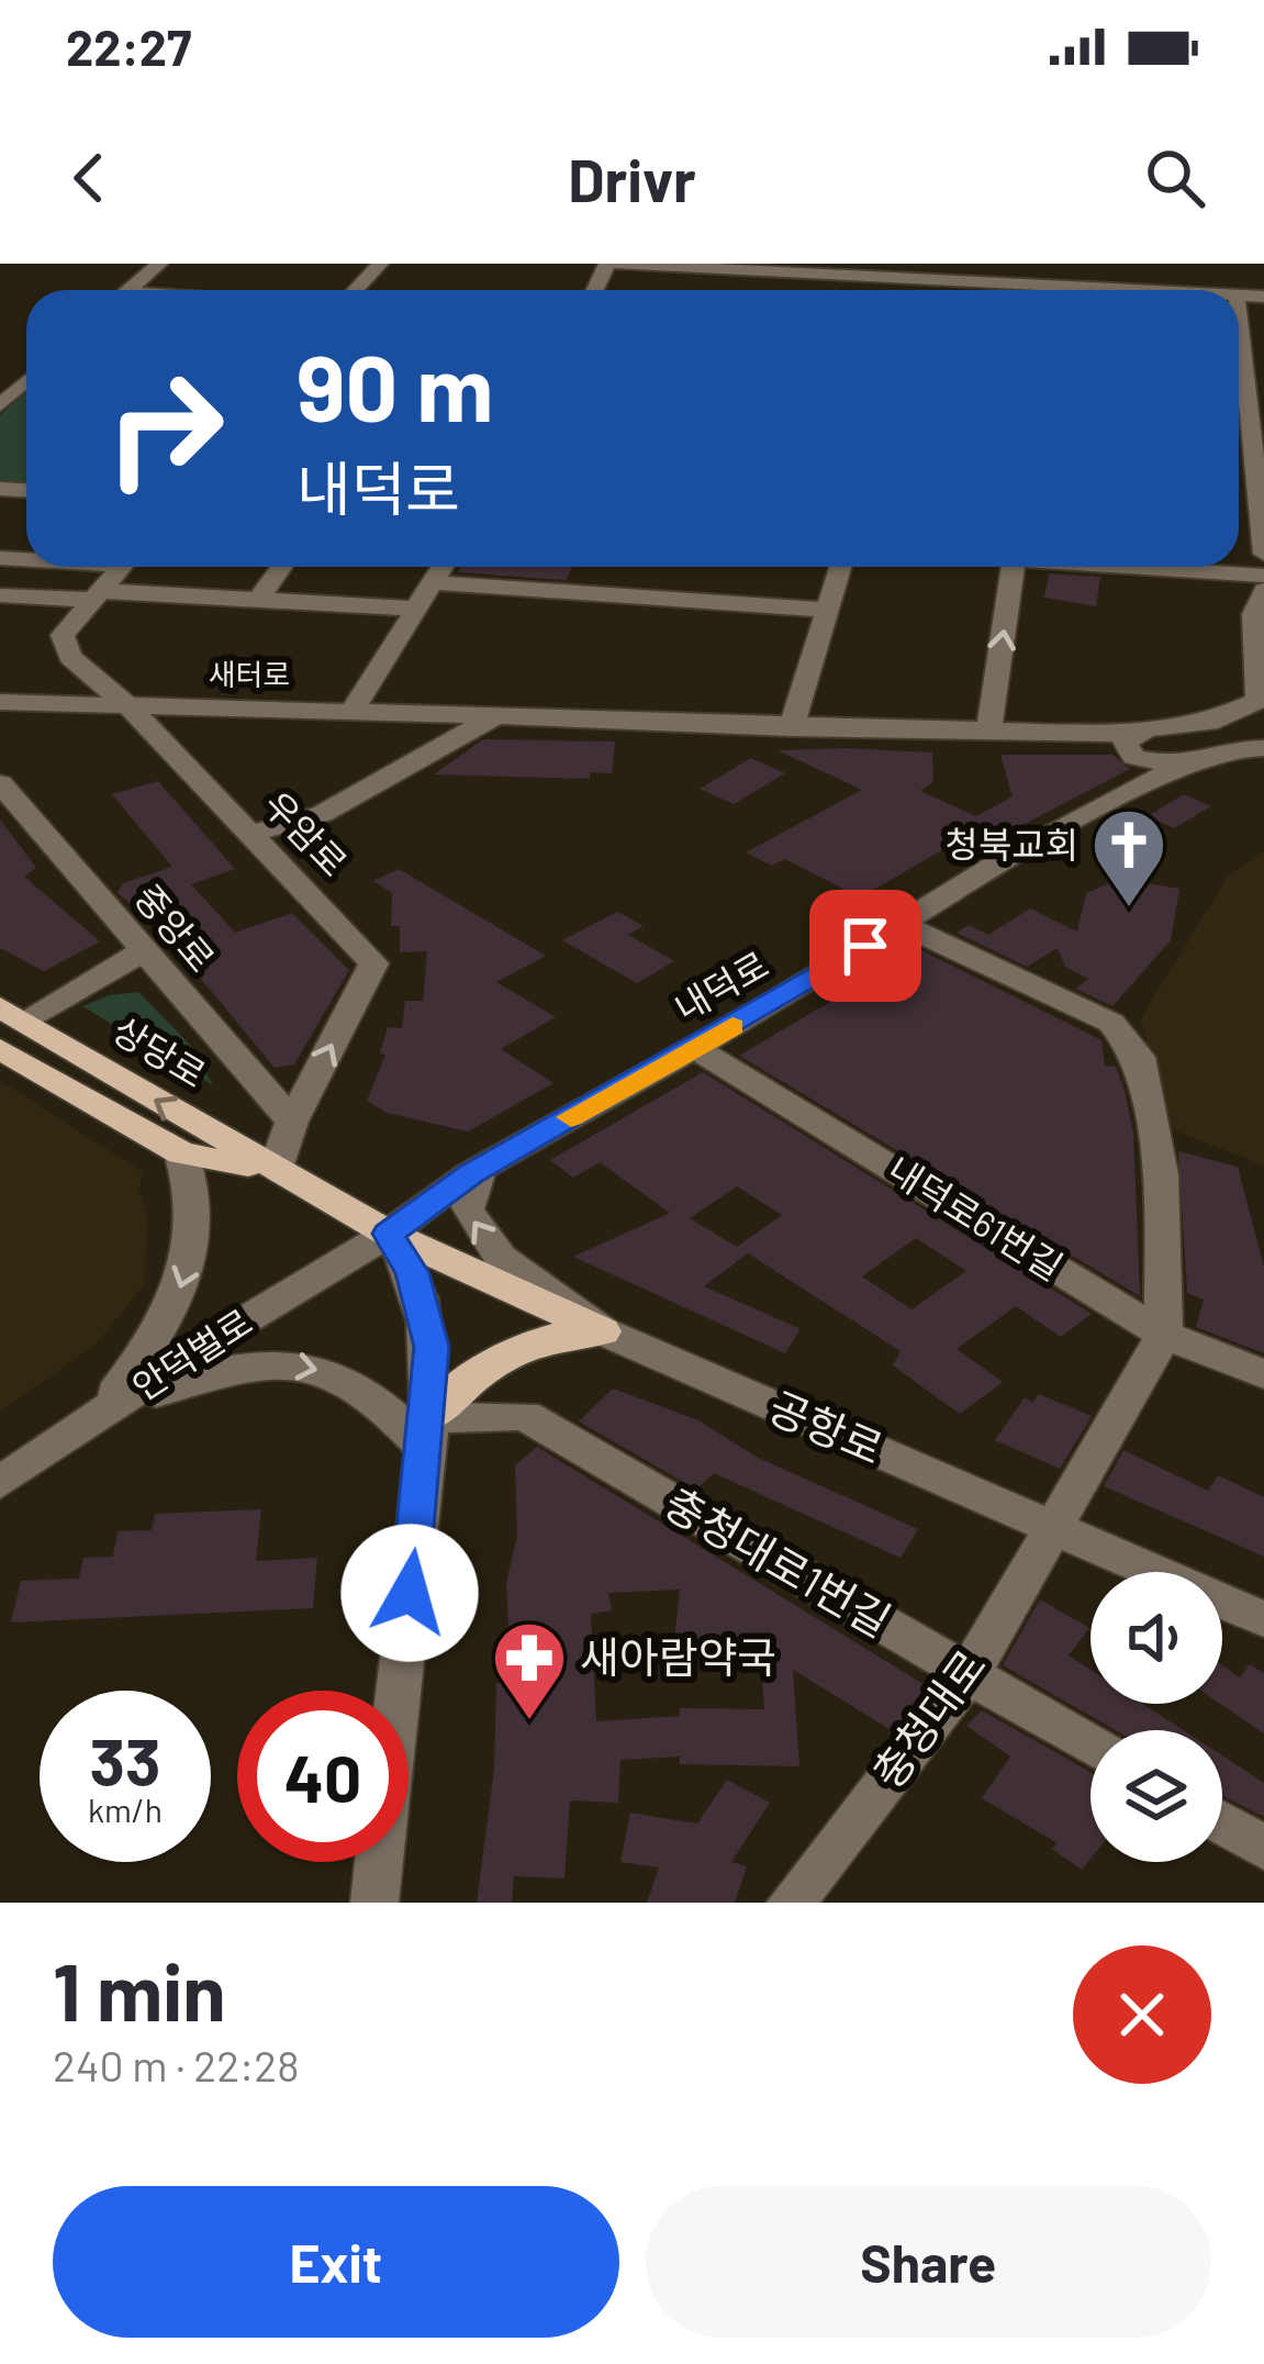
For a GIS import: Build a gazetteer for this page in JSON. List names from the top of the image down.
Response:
{
  "streets": {
    "main road": ["상당로", "공항로"],
    "street": [
      "새터로",
      "우암로",
      "중앙로",
      "내덕로",
      "내덕로61번길",
      "안덕벌로",
      "충청대로1번길",
      "충청대로"
    ]
  },
  "crossings": [
    ["새터로", "우암로"],
    ["우암로", "중앙로"],
    ["우암로", "상당로"],
    ["내덕로", "상당로"],
    ["내덕로", "내덕로61번길"],
    ["내덕로", "안덕벌로"],
    ["내덕로", "공항로"],
    ["상당로", "안덕벌로"],
    ["상당로", "공항로"],
    ["내덕로61번길", "충청대로"],
    ["안덕벌로", "공항로"],
    ["공항로", "충청대로"],
    ["충청대로1번길", "충청대로"]
  ],
  "one_way": ["우암로"],
  "places": {
    "church": ["청북교회"],
    "pharmacy": ["새아람약국"]
  },
  "page": {
    "status": "22:27",
    "header": "Drivr",
    "turn": ["90 m", "내덕로"],
    "speed": "33 km/h",
    "limit": "40",
    "heading": ["1 min", "240 m · 22:28"],
    "buttons": ["Exit", "Share"]
  }
}
